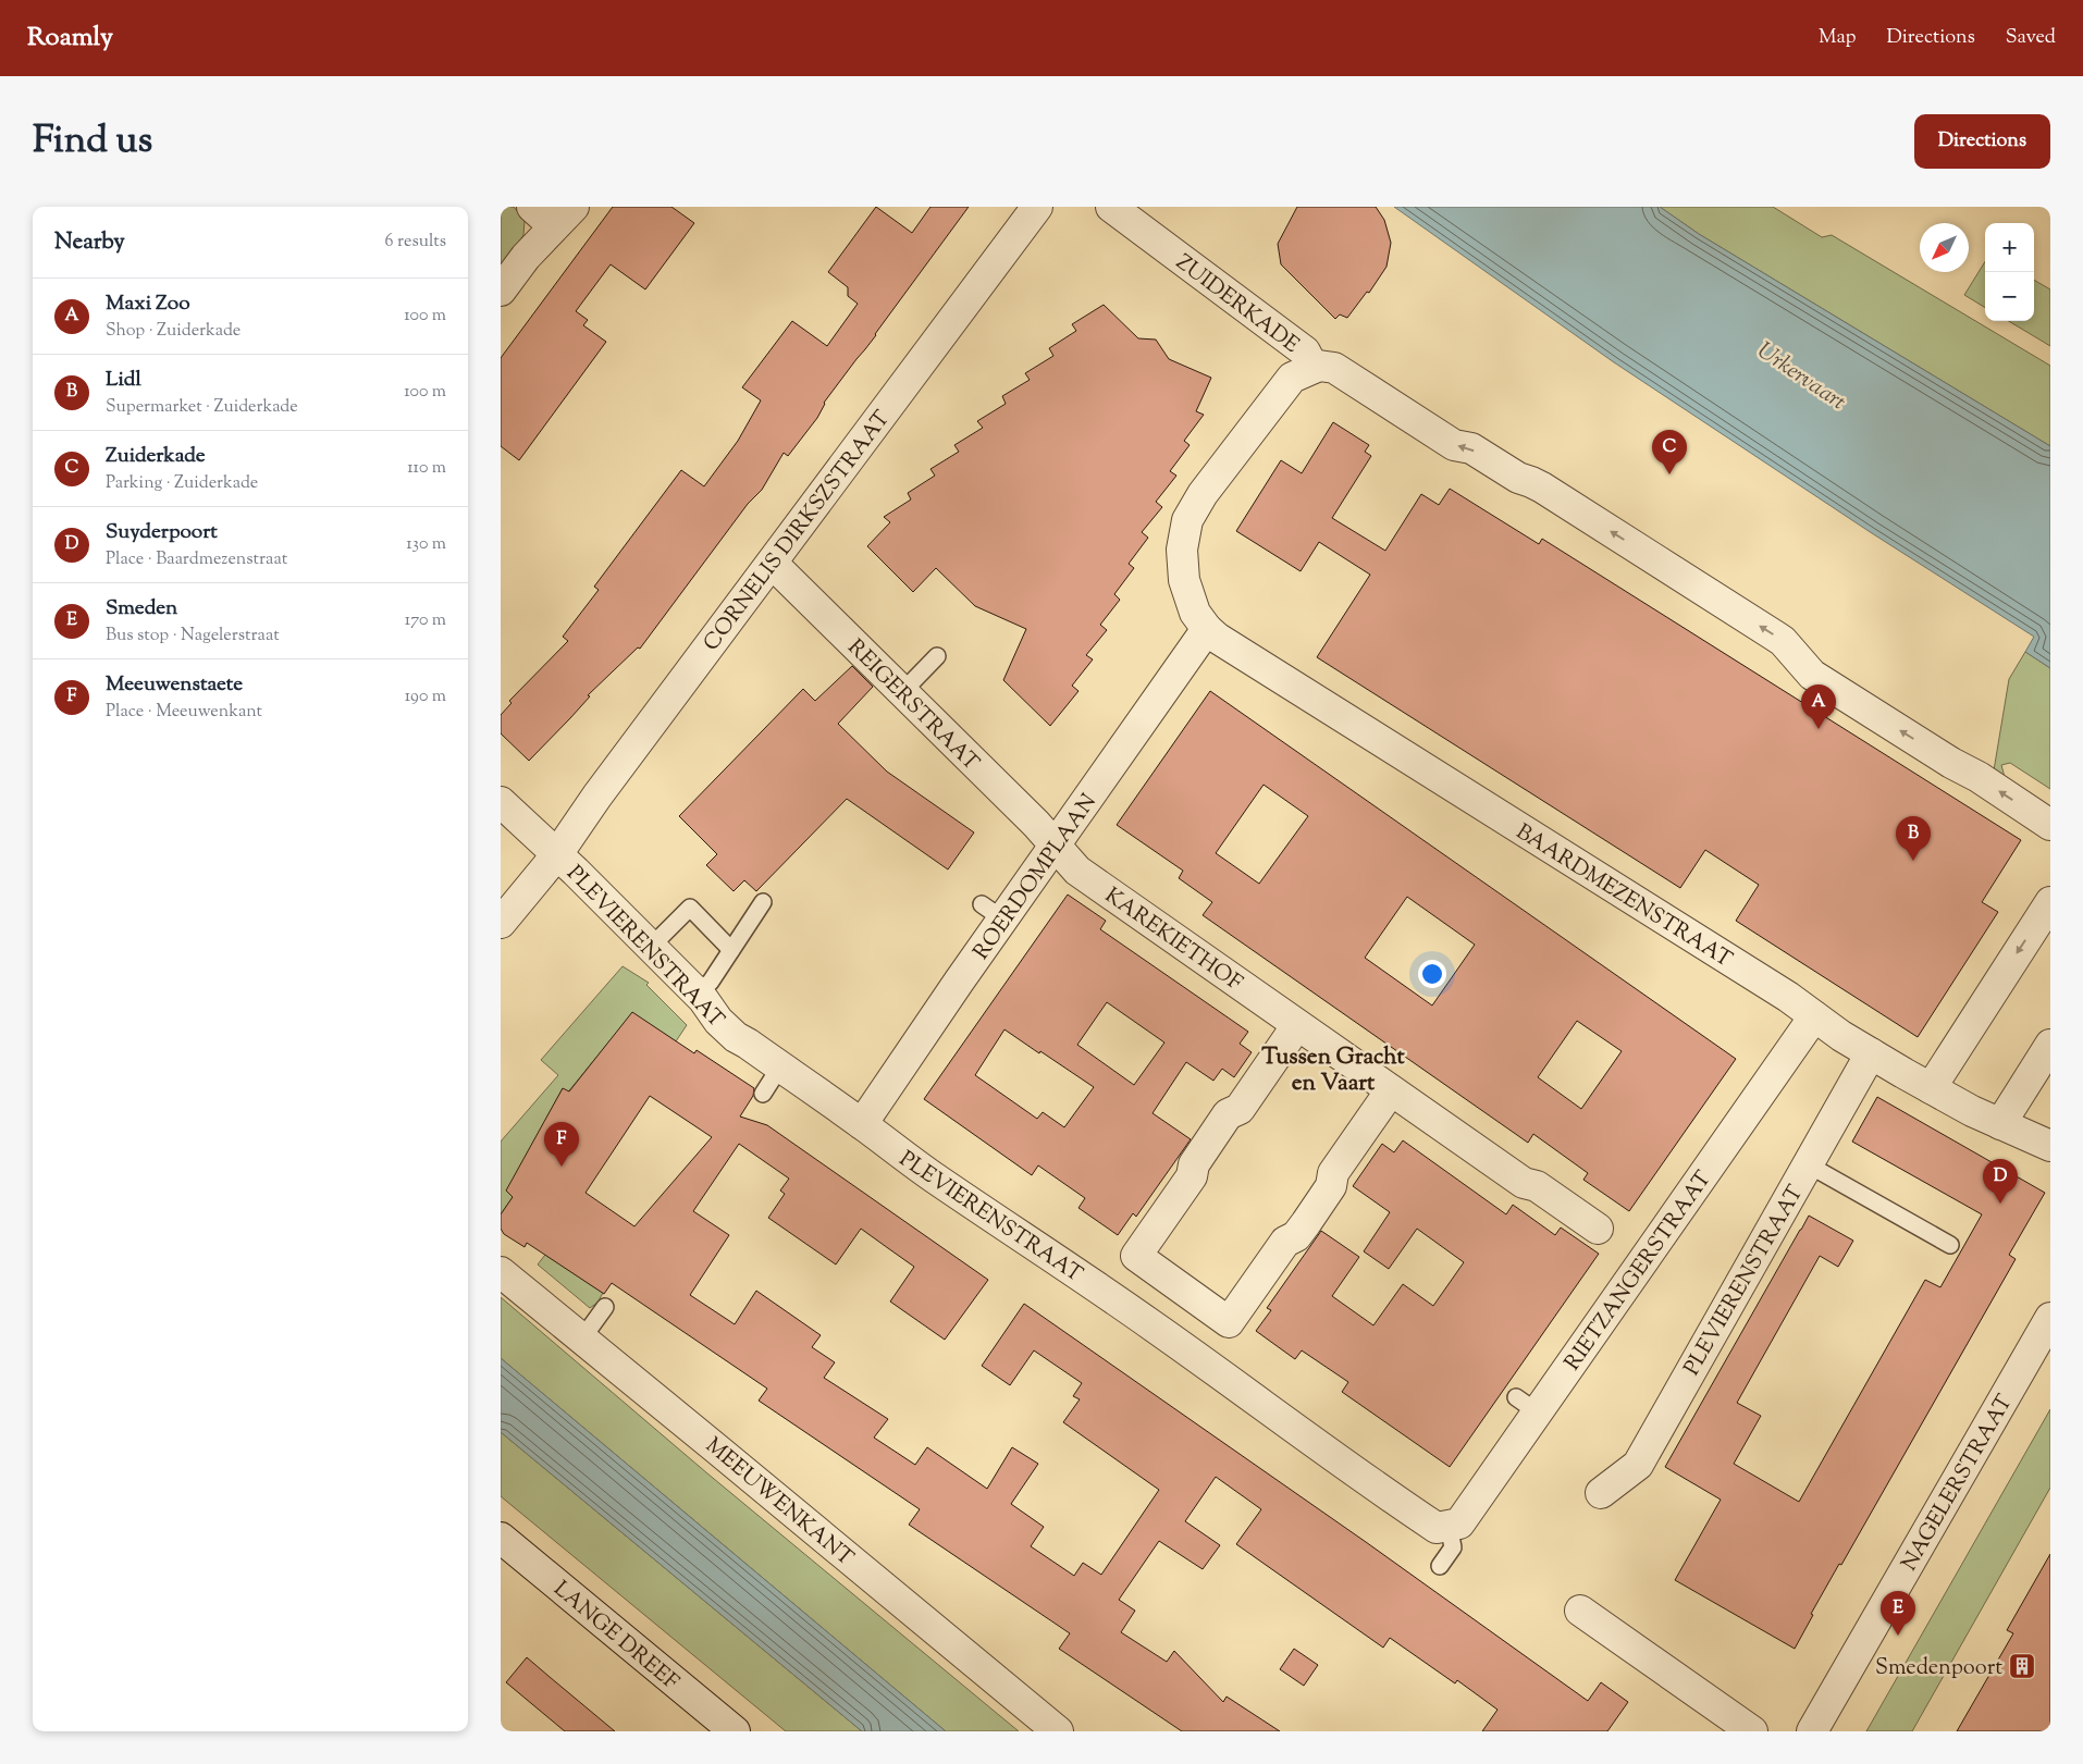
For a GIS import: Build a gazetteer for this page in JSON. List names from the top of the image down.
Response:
{
  "streets": {
    "street": [
      "ZUIDERKADE",
      "CORNELIS DIRKSZSTRAAT",
      "REIGERSTRAAT",
      "ROERDOMPLAAN",
      "BAARDMEZENSTRAAT",
      "KAREKIETHOF",
      "PLEVIERENSTRAAT",
      "RIETZANGERSTRAAT",
      "NAGELERSTRAAT",
      "MEEUWENKANT",
      "LANGE DREEF"
    ]
  },
  "crossings": [
    ["CORNELIS DIRKSZSTRAAT", "REIGERSTRAAT"],
    ["CORNELIS DIRKSZSTRAAT", "PLEVIERENSTRAAT"],
    ["REIGERSTRAAT", "ROERDOMPLAAN"],
    ["REIGERSTRAAT", "KAREKIETHOF"],
    ["ROERDOMPLAAN", "BAARDMEZENSTRAAT"],
    ["ROERDOMPLAAN", "KAREKIETHOF"],
    ["ROERDOMPLAAN", "PLEVIERENSTRAAT"],
    ["BAARDMEZENSTRAAT", "PLEVIERENSTRAAT"],
    ["BAARDMEZENSTRAAT", "RIETZANGERSTRAAT"],
    ["PLEVIERENSTRAAT", "RIETZANGERSTRAAT"]
  ],
  "one_way": ["ZUIDERKADE"],
  "districts": ["Tussen Gracht en Vaart"],
  "water": ["Urkervaart"],
  "places": {
    "building": ["Smedenpoort"]
  },
  "north": "bottom left",
  "page": {
    "header": "Roamly",
    "nav": ["Map", "Directions", "Saved"],
    "title": "Find us",
    "buttons": "Directions",
    "heading": ["Nearby", "6 results"],
    "map_buttons": ["+", "−"],
    "list": [
      {
        "mark": "A",
        "name": "Maxi Zoo",
        "note": "Shop · Zuiderkade",
        "value": "100 m"
      },
      {
        "mark": "B",
        "name": "Lidl",
        "note": "Supermarket · Zuiderkade",
        "value": "100 m"
      },
      {
        "mark": "C",
        "name": "Zuiderkade",
        "note": "Parking · Zuiderkade",
        "value": "110 m"
      },
      {
        "mark": "D",
        "name": "Suyderpoort",
        "note": "Place · Baardmezenstraat",
        "value": "130 m"
      },
      {
        "mark": "E",
        "name": "Smeden",
        "note": "Bus stop · Nagelerstraat",
        "value": "170 m"
      },
      {
        "mark": "F",
        "name": "Meeuwenstaete",
        "note": "Place · Meeuwenkant",
        "value": "190 m"
      }
    ],
    "pins": [
      "C",
      "A",
      "B",
      "F",
      "D",
      "E"
    ]
  }
}
